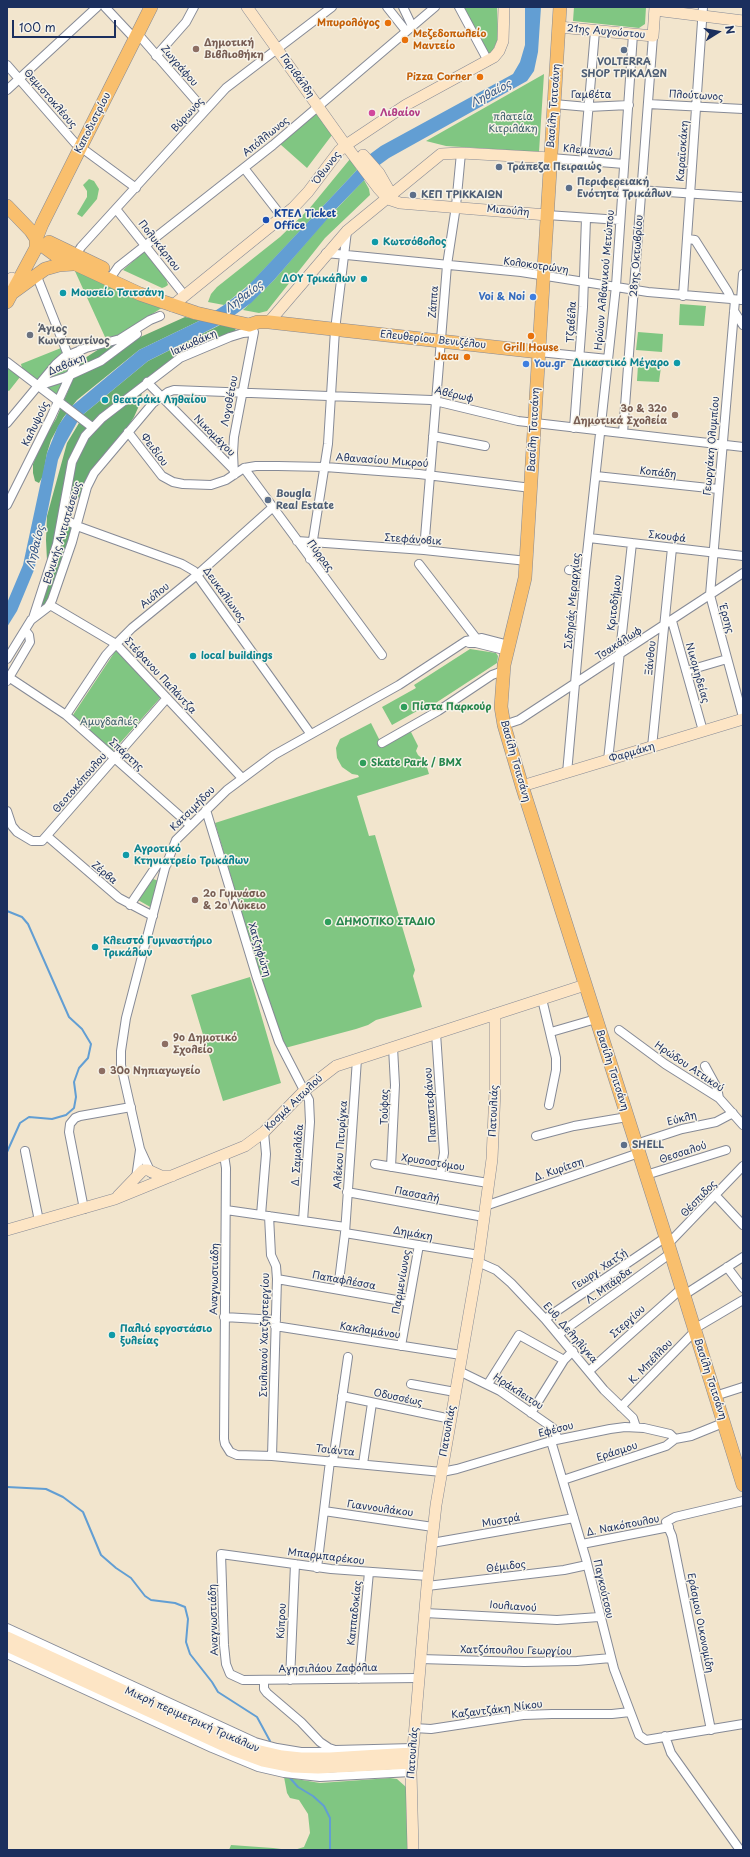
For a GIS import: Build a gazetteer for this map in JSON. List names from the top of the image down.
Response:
{
  "streets": {
    "main road": ["Βασίλη Τσιτσάνη", "Καποδιστρίου", "Ελευθερίου Βενιζέλου"],
    "street": [
      "21ης Αυγούστου",
      "Ζωγράφου",
      "Γαριβάλδη",
      "Γαμβέτα",
      "Πλούτωνος",
      "Θεμιστοκλέους",
      "Βύρωνος",
      "Απόλλωνος",
      "Κλεμανσώ",
      "Καραϊσκάκη",
      "Όθωνος",
      "Μιαούλη",
      "Πολυκάρπου",
      "28ης Οκτωβρίου",
      "Κολοκοτρώνη",
      "Ηρώων Αλβανικού Μετώπου",
      "Ζάππα",
      "Τζαβέλα",
      "Ιακωβάκη",
      "Δαβάκη",
      "Αβέρωφ",
      "Λογοθέτου",
      "Καλυψούς",
      "Νικομάχου",
      "Γεωργάκη Ολυμπίου",
      "Φειδίου",
      "Αθανασίου Μικρού",
      "Κοπάδη",
      "Εθνικής Αντιστάσεως",
      "Σκουφά",
      "Στεφάνοβικ",
      "Πύρρας",
      "Δευκαλίωνος",
      "Αιόλου",
      "Σιδηράς Μεραρχίας",
      "Κριτοδήμου",
      "Έρσης",
      "Τσακάλωφ",
      "Ξάνθου",
      "Νικομηδείας",
      "Στέφανου Παλάντζα",
      "Φαρμάκη",
      "Σπάρτης",
      "Θεοτοκόπουλου",
      "Κατσιμήδου",
      "Ζέρβα",
      "Χατζηφώτη",
      "Ηρώδου Αττικού",
      "Κοσμά Αιτωλού",
      "Παπαστεφάνου",
      "Τούφας",
      "Πατουλιάς",
      "Εύκλη",
      "Αλέκου Πιτυρίγκα",
      "Θεσσαλού",
      "Δ. Σαμολάδα",
      "Χρυσοστόμου",
      "Δ. Κυρίτση",
      "Πασσαλή",
      "Θέσπιδος",
      "Δημάκη",
      "Γεωργ. Χατζή",
      "Αναγνωστιάδη",
      "Παπαφλέσσα",
      "Παρμενίωνος",
      "Λ. Μπάρδα",
      "Στεργίου",
      "Κακλαμάνου",
      "Ευθ. Δεληλίγκα",
      "Στυλιανού Χατζηστεργίου",
      "Κ. Μπέλλου",
      "Ηράκλειτου",
      "Οδυσσέως",
      "Εφέσου",
      "Τσιάντα",
      "Εράσμου",
      "Γιαννουλάκου",
      "Μυστρά",
      "Δ. Νακόπουλου",
      "Μπαρμπαρέκου",
      "Θέμιδος",
      "Παγκούτσου",
      "Ιουλιανού",
      "Καππαδοκίας",
      "Κύπρου",
      "Εράσμου Οικονομίδη",
      "Χατζόπουλου Γεωργίου",
      "Αγησιλάου Ζαφόλια",
      "Καζαντζάκη Νίκου",
      "Μικρή περιμετρική Τρικάλων"
    ]
  },
  "crossings": [
    ["21ης Αυγούστου", "Βασίλη Τσιτσάνη"],
    ["21ης Αυγούστου", "28ης Οκτωβρίου"],
    ["21ης Αυγούστου", "Ηρώων Αλβανικού Μετώπου"],
    ["Ζωγράφου", "Βύρωνος"],
    ["Ζωγράφου", "Καποδιστρίου"],
    ["Γαριβάλδη", "Βύρωνος"],
    ["Γαριβάλδη", "Απόλλωνος"],
    ["Γαριβάλδη", "Όθωνος"],
    ["Γαριβάλδη", "Μιαούλη"],
    ["Γαμβέτα", "Βασίλη Τσιτσάνη"],
    ["Γαμβέτα", "Ηρώων Αλβανικού Μετώπου"],
    ["Πλούτωνος", "Καραϊσκάκη"],
    ["Πλούτωνος", "28ης Οκτωβρίου"],
    ["Θεμιστοκλέους", "Βύρωνος"],
    ["Θεμιστοκλέους", "Καποδιστρίου"],
    ["Βασίλη Τσιτσάνη", "Κλεμανσώ"],
    ["Βασίλη Τσιτσάνη", "Μιαούλη"],
    ["Βασίλη Τσιτσάνη", "Κολοκοτρώνη"],
    ["Βασίλη Τσιτσάνη", "Ελευθερίου Βενιζέλου"],
    ["Βασίλη Τσιτσάνη", "Αβέρωφ"],
    ["Βασίλη Τσιτσάνη", "Αθανασίου Μικρού"],
    ["Βασίλη Τσιτσάνη", "Στεφάνοβικ"],
    ["Βασίλη Τσιτσάνη", "Τσακάλωφ"],
    ["Βασίλη Τσιτσάνη", "Φαρμάκη"],
    ["Βασίλη Τσιτσάνη", "Κοσμά Αιτωλού"],
    ["Βασίλη Τσιτσάνη", "Εύκλη"],
    ["Βασίλη Τσιτσάνη", "Θεσσαλού"],
    ["Βασίλη Τσιτσάνη", "Δ. Κυρίτση"],
    ["Βασίλη Τσιτσάνη", "Θέσπιδος"],
    ["Βασίλη Τσιτσάνη", "Γεωργ. Χατζή"],
    ["Βασίλη Τσιτσάνη", "Λ. Μπάρδα"],
    ["Βασίλη Τσιτσάνη", "Στεργίου"],
    ["Βασίλη Τσιτσάνη", "Κ. Μπέλλου"],
    ["Βασίλη Τσιτσάνη", "Εράσμου"],
    ["Βύρωνος", "Πολυκάρπου"],
    ["Βύρωνος", "Ελευθερίου Βενιζέλου"],
    ["Καποδιστρίου", "Ελευθερίου Βενιζέλου"],
    ["Απόλλωνος", "Πολυκάρπου"],
    ["Απόλλωνος", "Ελευθερίου Βενιζέλου"],
    ["Κλεμανσώ", "Ηρώων Αλβανικού Μετώπου"],
    ["Καραϊσκάκη", "Κολοκοτρώνη"],
    ["Όθωνος", "Μιαούλη"],
    ["Μιαούλη", "Ηρώων Αλβανικού Μετώπου"],
    ["Μιαούλη", "Ζάππα"],
    ["Μιαούλη", "Τζαβέλα"],
    ["Πολυκάρπου", "Ελευθερίου Βενιζέλου"],
    ["Πολυκάρπου", "Δαβάκη"],
    ["28ης Οκτωβρίου", "Κολοκοτρώνη"],
    ["28ης Οκτωβρίου", "Αβέρωφ"],
    ["Κολοκοτρώνη", "Ηρώων Αλβανικού Μετώπου"],
    ["Κολοκοτρώνη", "Ζάππα"],
    ["Κολοκοτρώνη", "Τζαβέλα"],
    ["Κολοκοτρώνη", "Γεωργάκη Ολυμπίου"],
    ["Ηρώων Αλβανικού Μετώπου", "Ελευθερίου Βενιζέλου"],
    ["Ηρώων Αλβανικού Μετώπου", "Αβέρωφ"],
    ["Ηρώων Αλβανικού Μετώπου", "Σιδηράς Μεραρχίας"],
    ["Ζάππα", "Ελευθερίου Βενιζέλου"],
    ["Ζάππα", "Αβέρωφ"],
    ["Ζάππα", "Αθανασίου Μικρού"],
    ["Ζάππα", "Στεφάνοβικ"],
    ["Τζαβέλα", "Ελευθερίου Βενιζέλου"],
    ["Τζαβέλα", "Αβέρωφ"],
    ["Ελευθερίου Βενιζέλου", "Ιακωβάκη"],
    ["Ελευθερίου Βενιζέλου", "Δαβάκη"],
    ["Ελευθερίου Βενιζέλου", "Λογοθέτου"],
    ["Ιακωβάκη", "Λογοθέτου"],
    ["Ιακωβάκη", "Νικομάχου"],
    ["Ιακωβάκη", "Δευκαλίωνος"],
    ["Δαβάκη", "Καλυψούς"],
    ["Αβέρωφ", "Λογοθέτου"],
    ["Αβέρωφ", "Νικομάχου"],
    ["Αβέρωφ", "Γεωργάκη Ολυμπίου"],
    ["Αβέρωφ", "Εθνικής Αντιστάσεως"],
    ["Αβέρωφ", "Σιδηράς Μεραρχίας"],
    ["Λογοθέτου", "Νικομάχου"],
    ["Λογοθέτου", "Φειδίου"],
    ["Λογοθέτου", "Αθανασίου Μικρού"],
    ["Νικομάχου", "Φειδίου"],
    ["Νικομάχου", "Αθανασίου Μικρού"],
    ["Νικομάχου", "Εθνικής Αντιστάσεως"],
    ["Γεωργάκη Ολυμπίου", "Κοπάδη"],
    ["Γεωργάκη Ολυμπίου", "Σκουφά"],
    ["Γεωργάκη Ολυμπίου", "Έρσης"],
    ["Γεωργάκη Ολυμπίου", "Τσακάλωφ"],
    ["Φειδίου", "Αθανασίου Μικρού"],
    ["Φειδίου", "Εθνικής Αντιστάσεως"],
    ["Αθανασίου Μικρού", "Πύρρας"],
    ["Κοπάδη", "Σιδηράς Μεραρχίας"],
    ["Εθνικής Αντιστάσεως", "Δευκαλίωνος"],
    ["Εθνικής Αντιστάσεως", "Στέφανου Παλάντζα"],
    ["Σκουφά", "Σιδηράς Μεραρχίας"],
    ["Σκουφά", "Κριτοδήμου"],
    ["Σκουφά", "Ξάνθου"],
    ["Στεφάνοβικ", "Πύρρας"],
    ["Πύρρας", "Αιόλου"],
    ["Δευκαλίωνος", "Αιόλου"],
    ["Δευκαλίωνος", "Κατσιμήδου"],
    ["Αιόλου", "Στέφανου Παλάντζα"],
    ["Αιόλου", "Σπάρτης"],
    ["Σιδηράς Μεραρχίας", "Τσακάλωφ"],
    ["Σιδηράς Μεραρχίας", "Φαρμάκη"],
    ["Κριτοδήμου", "Τσακάλωφ"],
    ["Κριτοδήμου", "Φαρμάκη"],
    ["Έρσης", "Τσακάλωφ"],
    ["Έρσης", "Φαρμάκη"],
    ["Τσακάλωφ", "Ξάνθου"],
    ["Τσακάλωφ", "Νικομηδείας"],
    ["Ξάνθου", "Φαρμάκη"],
    ["Νικομηδείας", "Φαρμάκη"],
    ["Στέφανου Παλάντζα", "Θεοτοκόπουλου"],
    ["Στέφανου Παλάντζα", "Κατσιμήδου"],
    ["Σπάρτης", "Θεοτοκόπουλου"],
    ["Σπάρτης", "Κατσιμήδου"],
    ["Θεοτοκόπουλου", "Ζέρβα"],
    ["Κατσιμήδου", "Ζέρβα"],
    ["Κατσιμήδου", "Χατζηφώτη"],
    ["Χατζηφώτη", "Κοσμά Αιτωλού"],
    ["Χατζηφώτη", "Δ. Σαμολάδα"],
    ["Ηρώδου Αττικού", "Εύκλη"],
    ["Κοσμά Αιτωλού", "Παπαστεφάνου"],
    ["Κοσμά Αιτωλού", "Τούφας"],
    ["Κοσμά Αιτωλού", "Πατουλιάς"],
    ["Κοσμά Αιτωλού", "Αλέκου Πιτυρίγκα"],
    ["Κοσμά Αιτωλού", "Δ. Σαμολάδα"],
    ["Κοσμά Αιτωλού", "Αναγνωστιάδη"],
    ["Κοσμά Αιτωλού", "Στυλιανού Χατζηστεργίου"],
    ["Παπαστεφάνου", "Χρυσοστόμου"],
    ["Τούφας", "Χρυσοστόμου"],
    ["Πατουλιάς", "Χρυσοστόμου"],
    ["Πατουλιάς", "Δ. Κυρίτση"],
    ["Πατουλιάς", "Πασσαλή"],
    ["Πατουλιάς", "Δημάκη"],
    ["Πατουλιάς", "Κακλαμάνου"],
    ["Πατουλιάς", "Ευθ. Δεληλίγκα"],
    ["Πατουλιάς", "Ηράκλειτου"],
    ["Πατουλιάς", "Οδυσσέως"],
    ["Πατουλιάς", "Εφέσου"],
    ["Πατουλιάς", "Τσιάντα"],
    ["Πατουλιάς", "Γιαννουλάκου"],
    ["Πατουλιάς", "Μυστρά"],
    ["Πατουλιάς", "Μπαρμπαρέκου"],
    ["Πατουλιάς", "Θέμιδος"],
    ["Πατουλιάς", "Ιουλιανού"],
    ["Πατουλιάς", "Χατζόπουλου Γεωργίου"],
    ["Πατουλιάς", "Αγησιλάου Ζαφόλια"],
    ["Πατουλιάς", "Καζαντζάκη Νίκου"],
    ["Πατουλιάς", "Μικρή περιμετρική Τρικάλων"],
    ["Εύκλη", "Δ. Κυρίτση"],
    ["Αλέκου Πιτυρίγκα", "Πασσαλή"],
    ["Αλέκου Πιτυρίγκα", "Δημάκη"],
    ["Αλέκου Πιτυρίγκα", "Παπαφλέσσα"],
    ["Δ. Σαμολάδα", "Δημάκη"],
    ["Δ. Κυρίτση", "Πασσαλή"],
    ["Θέσπιδος", "Γεωργ. Χατζή"],
    ["Θέσπιδος", "Λ. Μπάρδα"],
    ["Δημάκη", "Αναγνωστιάδη"],
    ["Δημάκη", "Παρμενίωνος"],
    ["Δημάκη", "Ευθ. Δεληλίγκα"],
    ["Δημάκη", "Στυλιανού Χατζηστεργίου"],
    ["Γεωργ. Χατζή", "Λ. Μπάρδα"],
    ["Γεωργ. Χατζή", "Ευθ. Δεληλίγκα"],
    ["Αναγνωστιάδη", "Κακλαμάνου"],
    ["Αναγνωστιάδη", "Τσιάντα"],
    ["Αναγνωστιάδη", "Μπαρμπαρέκου"],
    ["Αναγνωστιάδη", "Αγησιλάου Ζαφόλια"],
    ["Παπαφλέσσα", "Παρμενίωνος"],
    ["Παπαφλέσσα", "Στυλιανού Χατζηστεργίου"],
    ["Παρμενίωνος", "Κακλαμάνου"],
    ["Λ. Μπάρδα", "Ευθ. Δεληλίγκα"],
    ["Στεργίου", "Ευθ. Δεληλίγκα"],
    ["Κακλαμάνου", "Στυλιανού Χατζηστεργίου"],
    ["Ευθ. Δεληλίγκα", "Κ. Μπέλλου"],
    ["Ευθ. Δεληλίγκα", "Εφέσου"],
    ["Στυλιανού Χατζηστεργίου", "Τσιάντα"],
    ["Ηράκλειτου", "Εφέσου"],
    ["Ηράκλειτου", "Παγκούτσου"],
    ["Εφέσου", "Τσιάντα"],
    ["Εφέσου", "Εράσμου"],
    ["Εφέσου", "Παγκούτσου"],
    ["Εράσμου", "Παγκούτσου"],
    ["Μυστρά", "Παγκούτσου"],
    ["Δ. Νακόπουλου", "Παγκούτσου"],
    ["Δ. Νακόπουλου", "Εράσμου Οικονομίδη"],
    ["Μπαρμπαρέκου", "Θέμιδος"],
    ["Μπαρμπαρέκου", "Καππαδοκίας"],
    ["Μπαρμπαρέκου", "Κύπρου"],
    ["Θέμιδος", "Παγκούτσου"],
    ["Παγκούτσου", "Ιουλιανού"],
    ["Παγκούτσου", "Χατζόπουλου Γεωργίου"],
    ["Παγκούτσου", "Καζαντζάκη Νίκου"],
    ["Καππαδοκίας", "Αγησιλάου Ζαφόλια"],
    ["Κύπρου", "Αγησιλάου Ζαφόλια"]
  ],
  "water": ["Ληθαίος"],
  "parks": ["πλατεία Κιτριλάκη", "Αμυγδαλιές"],
  "places": [
    "Μπυρολόγος",
    "Μεζεδοπωλείο Μαντείο",
    "Δημοτική Βιβλιοθήκη",
    "VOLTERRA SHOP ΤΡΙΚΑΛΩΝ",
    "Pizza Corner",
    "Λιθαίον",
    "Τράπεζα Πειραιώς",
    "Περιφερειακή Ενότητα Τρικάλων",
    "ΚΕΠ ΤΡΙΚΚΑΙΩΝ",
    "KTEΛ Ticket Office",
    "Κωτσόβολος",
    "ΔΟΥ Τρικάλων",
    "Μουσείο Τσιτσάνη",
    "Voi & Noi",
    "Άγιος Κωνσταντίνος",
    "Grill House",
    "Jacu",
    "Δικαστικό Μέγαρο",
    "You.gr",
    "θεατράκι Ληθαίου",
    "3ο & 32ο Δημοτικά Σχολεία",
    "Bougla Real Estate",
    "local buildings",
    "Πίστα Παρκούρ",
    "Skate Park / BMX",
    "Αγροτικό Κτηνιατρείο Τρικάλων",
    "2ο Γυμνάσιο & 2ο Λύκειο",
    "ΔΗΜΟΤΙΚΟ ΣΤΑΔΙΟ",
    "Κλειστό Γυμναστήριο Τρικάλων",
    "9ο Δημοτικό Σχολείο",
    "30ο Νηπιαγωγείο",
    "SHELL",
    "Παλιό εργοστάσιο ξυλείας"
  ],
  "scale_bar": "100 m",
  "north": "right"
}
